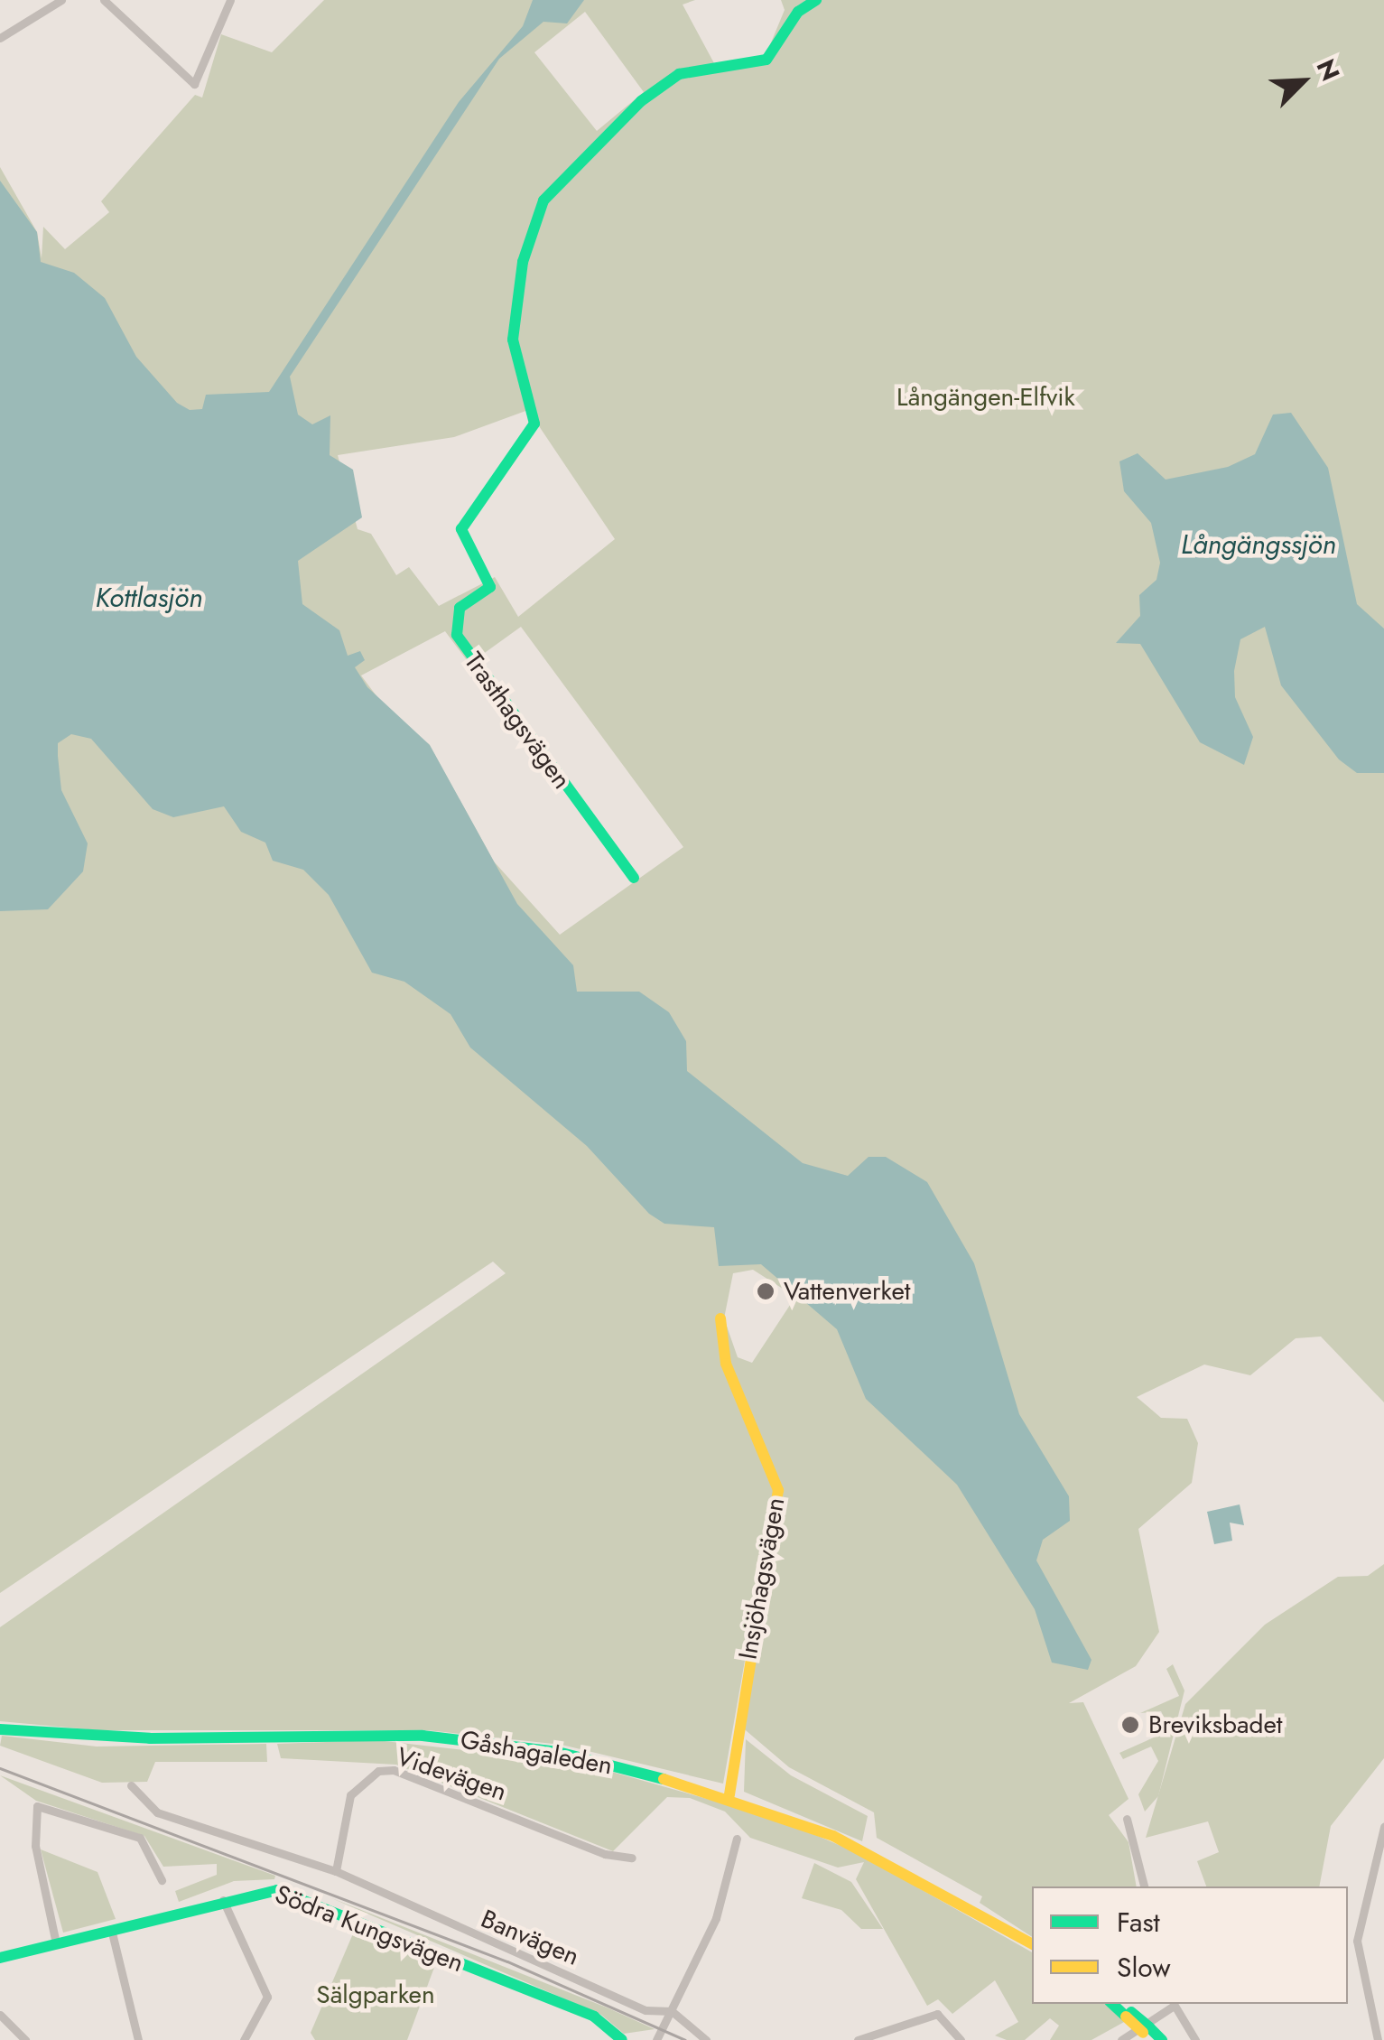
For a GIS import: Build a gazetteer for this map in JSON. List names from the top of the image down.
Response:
{
  "streets": {
    "street": [
      "Trasthagsvägen",
      "Insjöhagsvägen",
      "Gåshagaleden",
      "Videvägen",
      "Södra Kungsvägen",
      "Banvägen"
    ]
  },
  "crossings": [
    ["Insjöhagsvägen", "Gåshagaleden"],
    ["Videvägen", "Banvägen"]
  ],
  "water": ["Långängssjön", "Kottlasjön"],
  "parks": ["Långängen-Elfvik", "Sälgparken"],
  "places": ["Vattenverket", "Breviksbadet"],
  "legend": ["Fast", "Slow"],
  "north": "top right"
}
